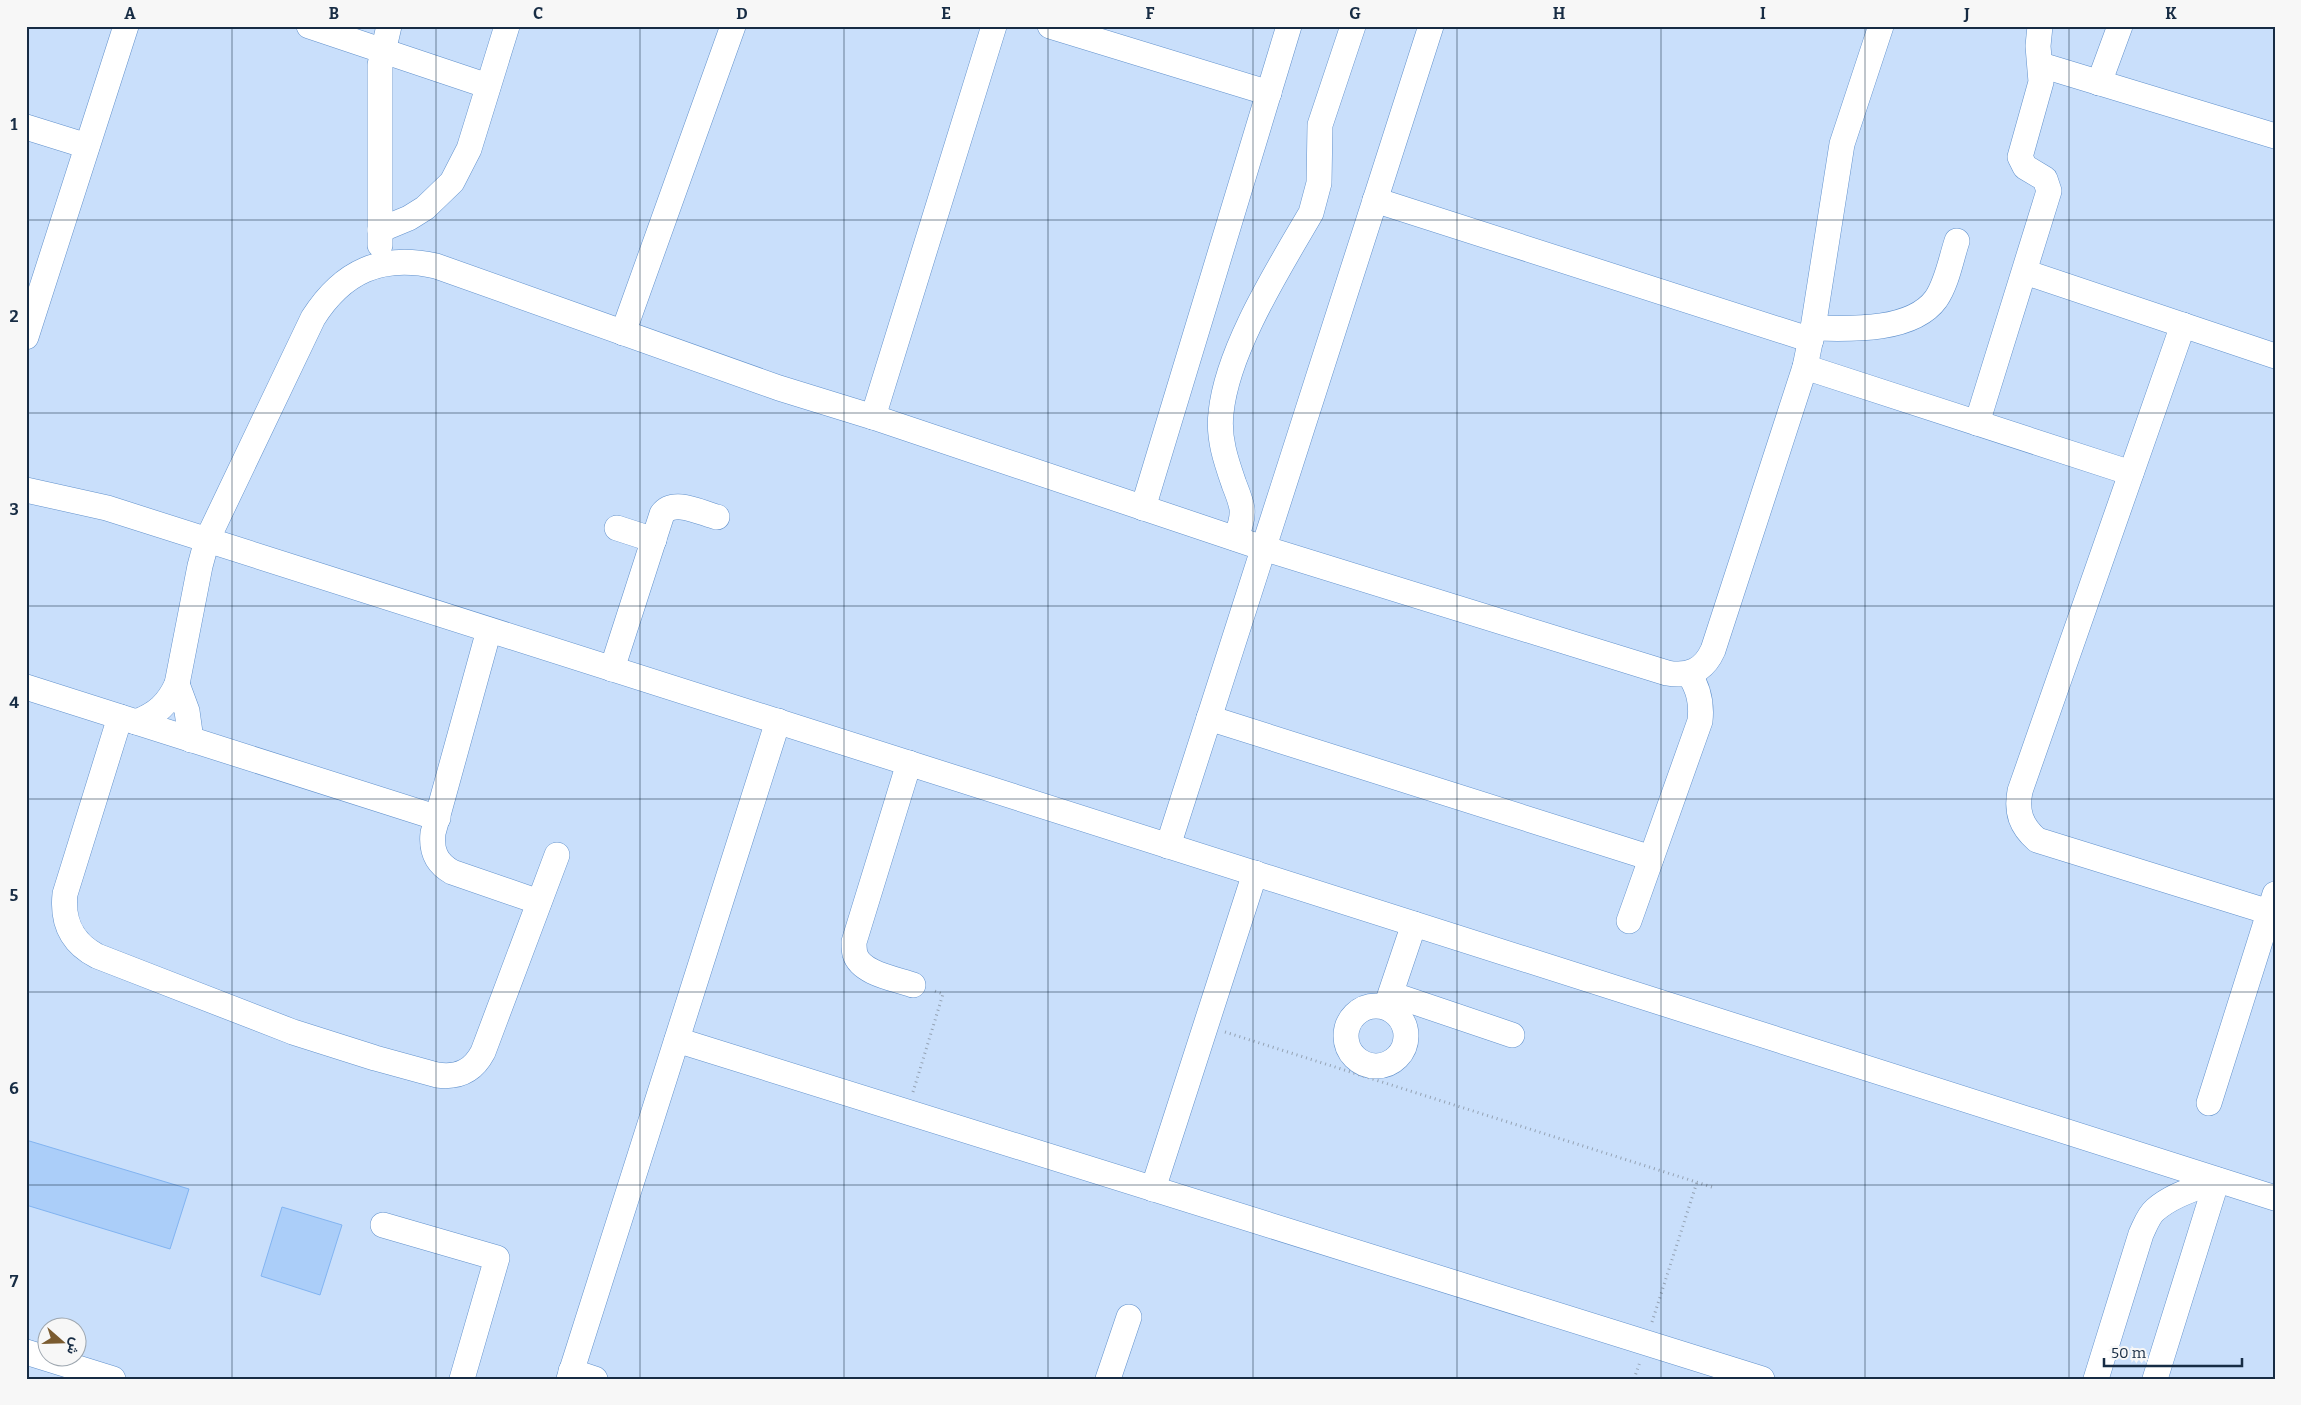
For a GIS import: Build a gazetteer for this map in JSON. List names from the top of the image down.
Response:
{
  "scale_bar": "50 m",
  "north": "right",
  "grid": {
    "columns": [
      "A",
      "B",
      "C",
      "D",
      "E",
      "F",
      "G",
      "H",
      "I",
      "J",
      "K"
    ],
    "rows": [
      "1",
      "2",
      "3",
      "4",
      "5",
      "6",
      "7"
    ]
  }
}
